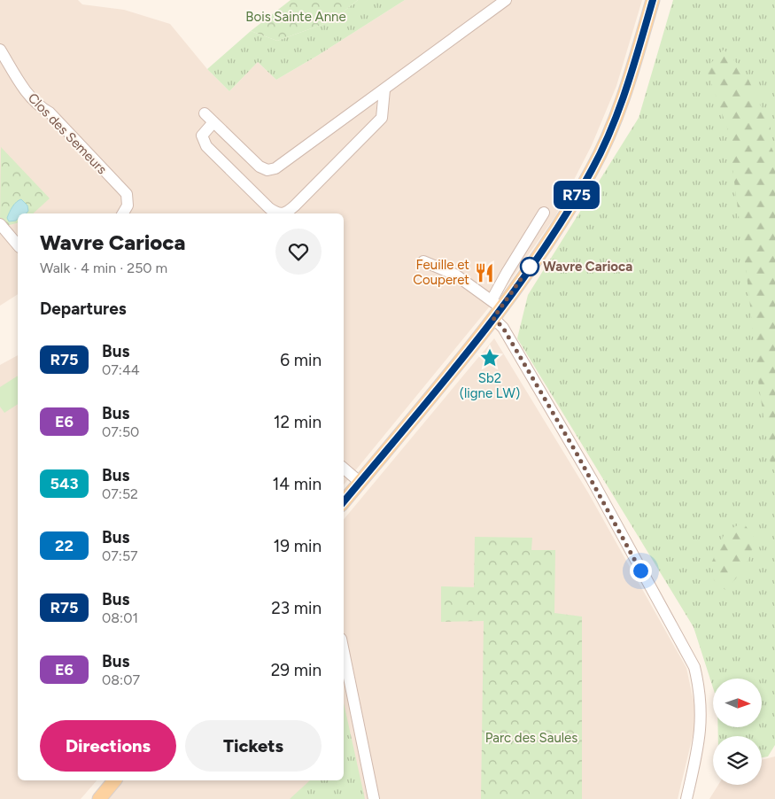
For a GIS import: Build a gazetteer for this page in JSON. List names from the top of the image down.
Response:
{
  "streets": {
    "street": ["Clos des Semeurs"]
  },
  "parks": ["Bois Sainte Anne", "Parc des Saules"],
  "places": {
    "other": ["Wavre Carioca"],
    "restaurant": ["Feuille et Couperet"],
    "place": ["Sb2 (ligne LW)"]
  },
  "lines": ["bus line R75"],
  "north": "right",
  "page": {
    "on_map": "R75",
    "heading": [
      ["Wavre Carioca", "Walk · 4 min · 250 m"],
      "Departures"
    ],
    "list": [
      {
        "mark": "R75",
        "name": "Bus",
        "note": "07:44",
        "value": "6 min"
      },
      {
        "mark": "E6",
        "name": "Bus",
        "note": "07:50",
        "value": "12 min"
      },
      {
        "mark": "543",
        "name": "Bus",
        "note": "07:52",
        "value": "14 min"
      },
      {
        "mark": "22",
        "name": "Bus",
        "note": "07:57",
        "value": "19 min"
      },
      {
        "mark": "R75",
        "name": "Bus",
        "note": "08:01",
        "value": "23 min"
      },
      {
        "mark": "E6",
        "name": "Bus",
        "note": "08:07",
        "value": "29 min"
      }
    ],
    "buttons": ["Directions", "Tickets"]
  }
}
